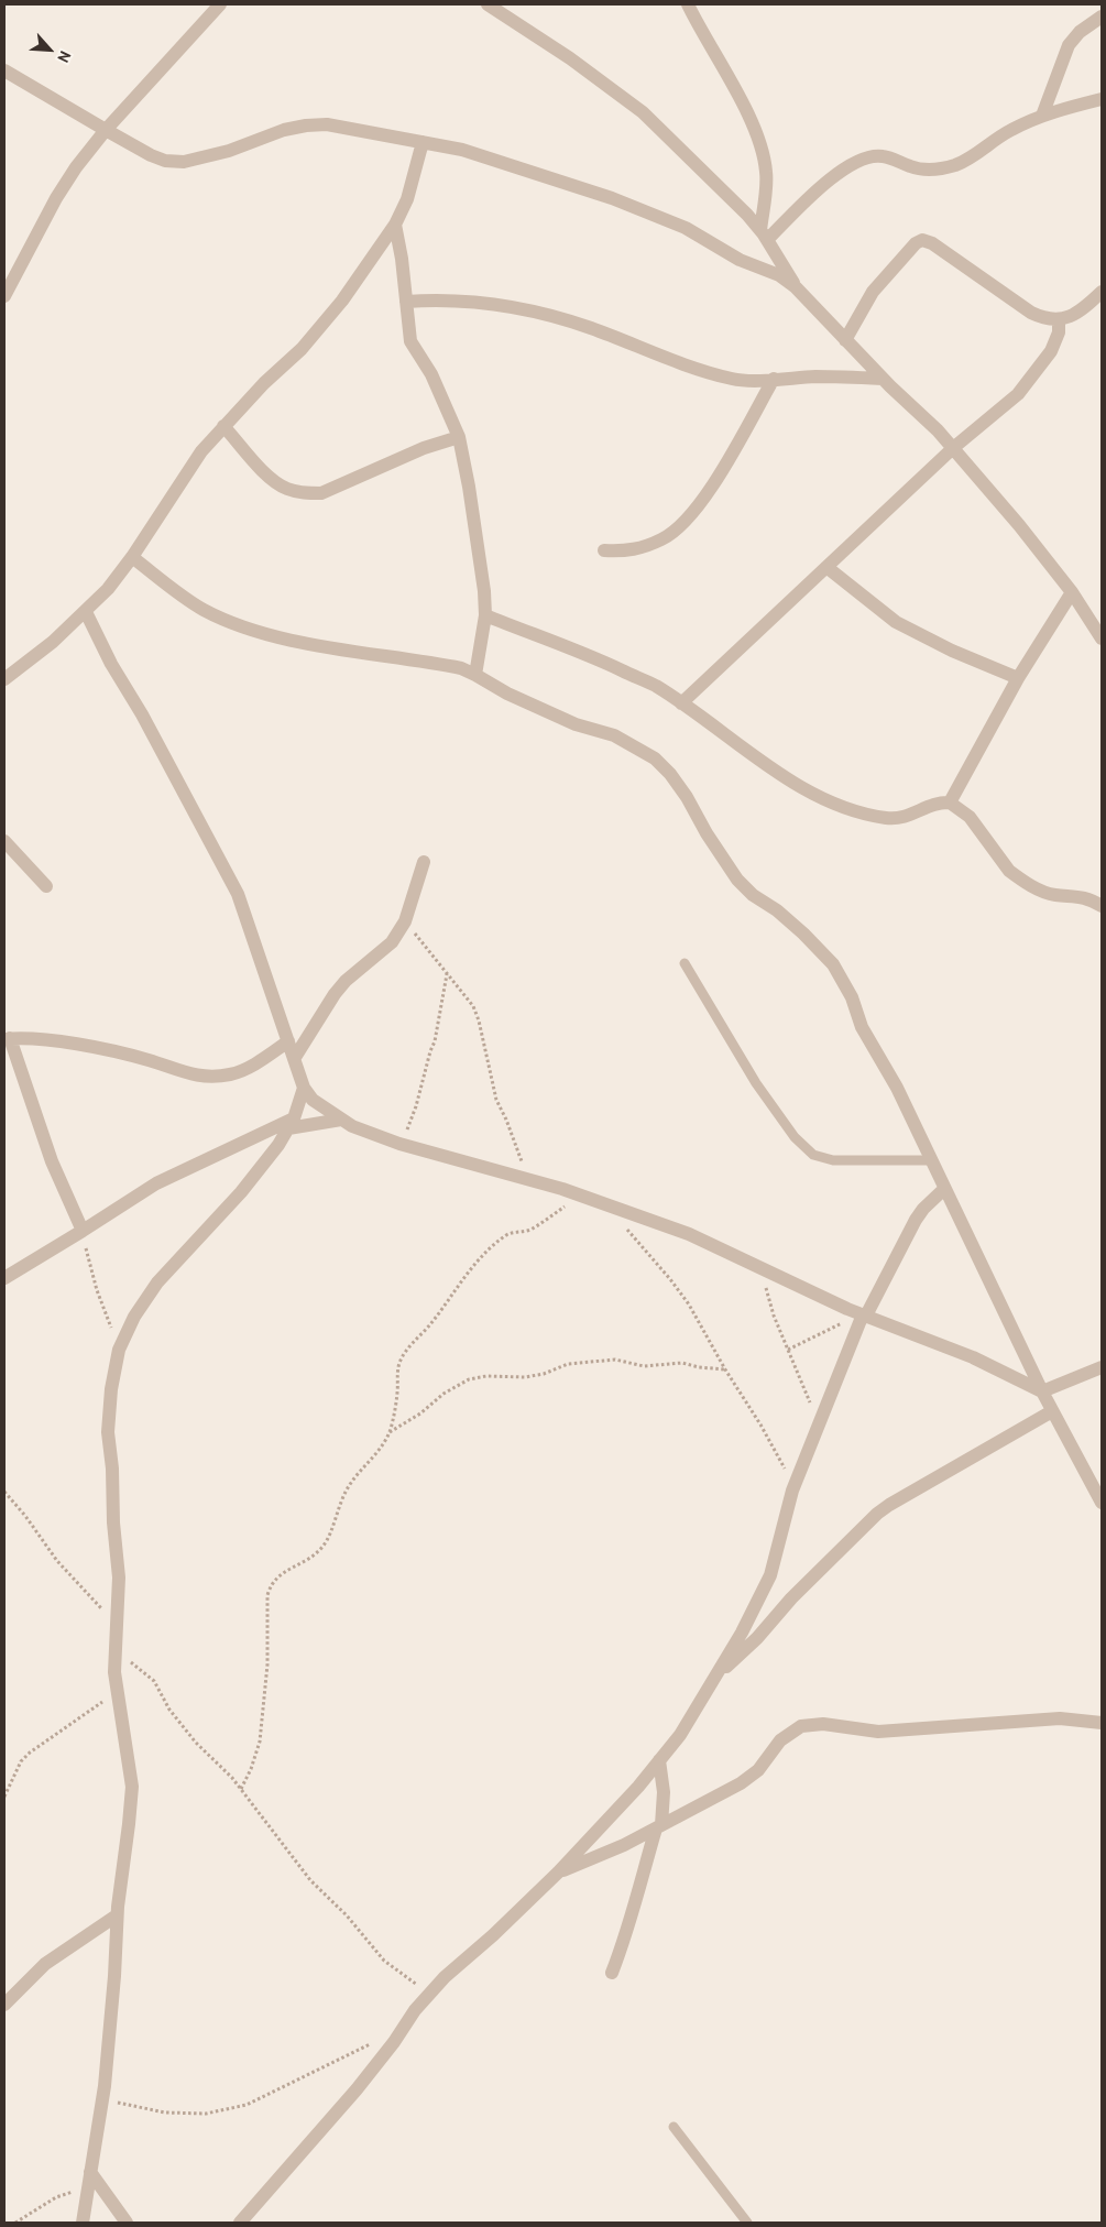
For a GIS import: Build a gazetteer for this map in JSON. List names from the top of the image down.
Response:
{
  "north": "bottom right"
}
